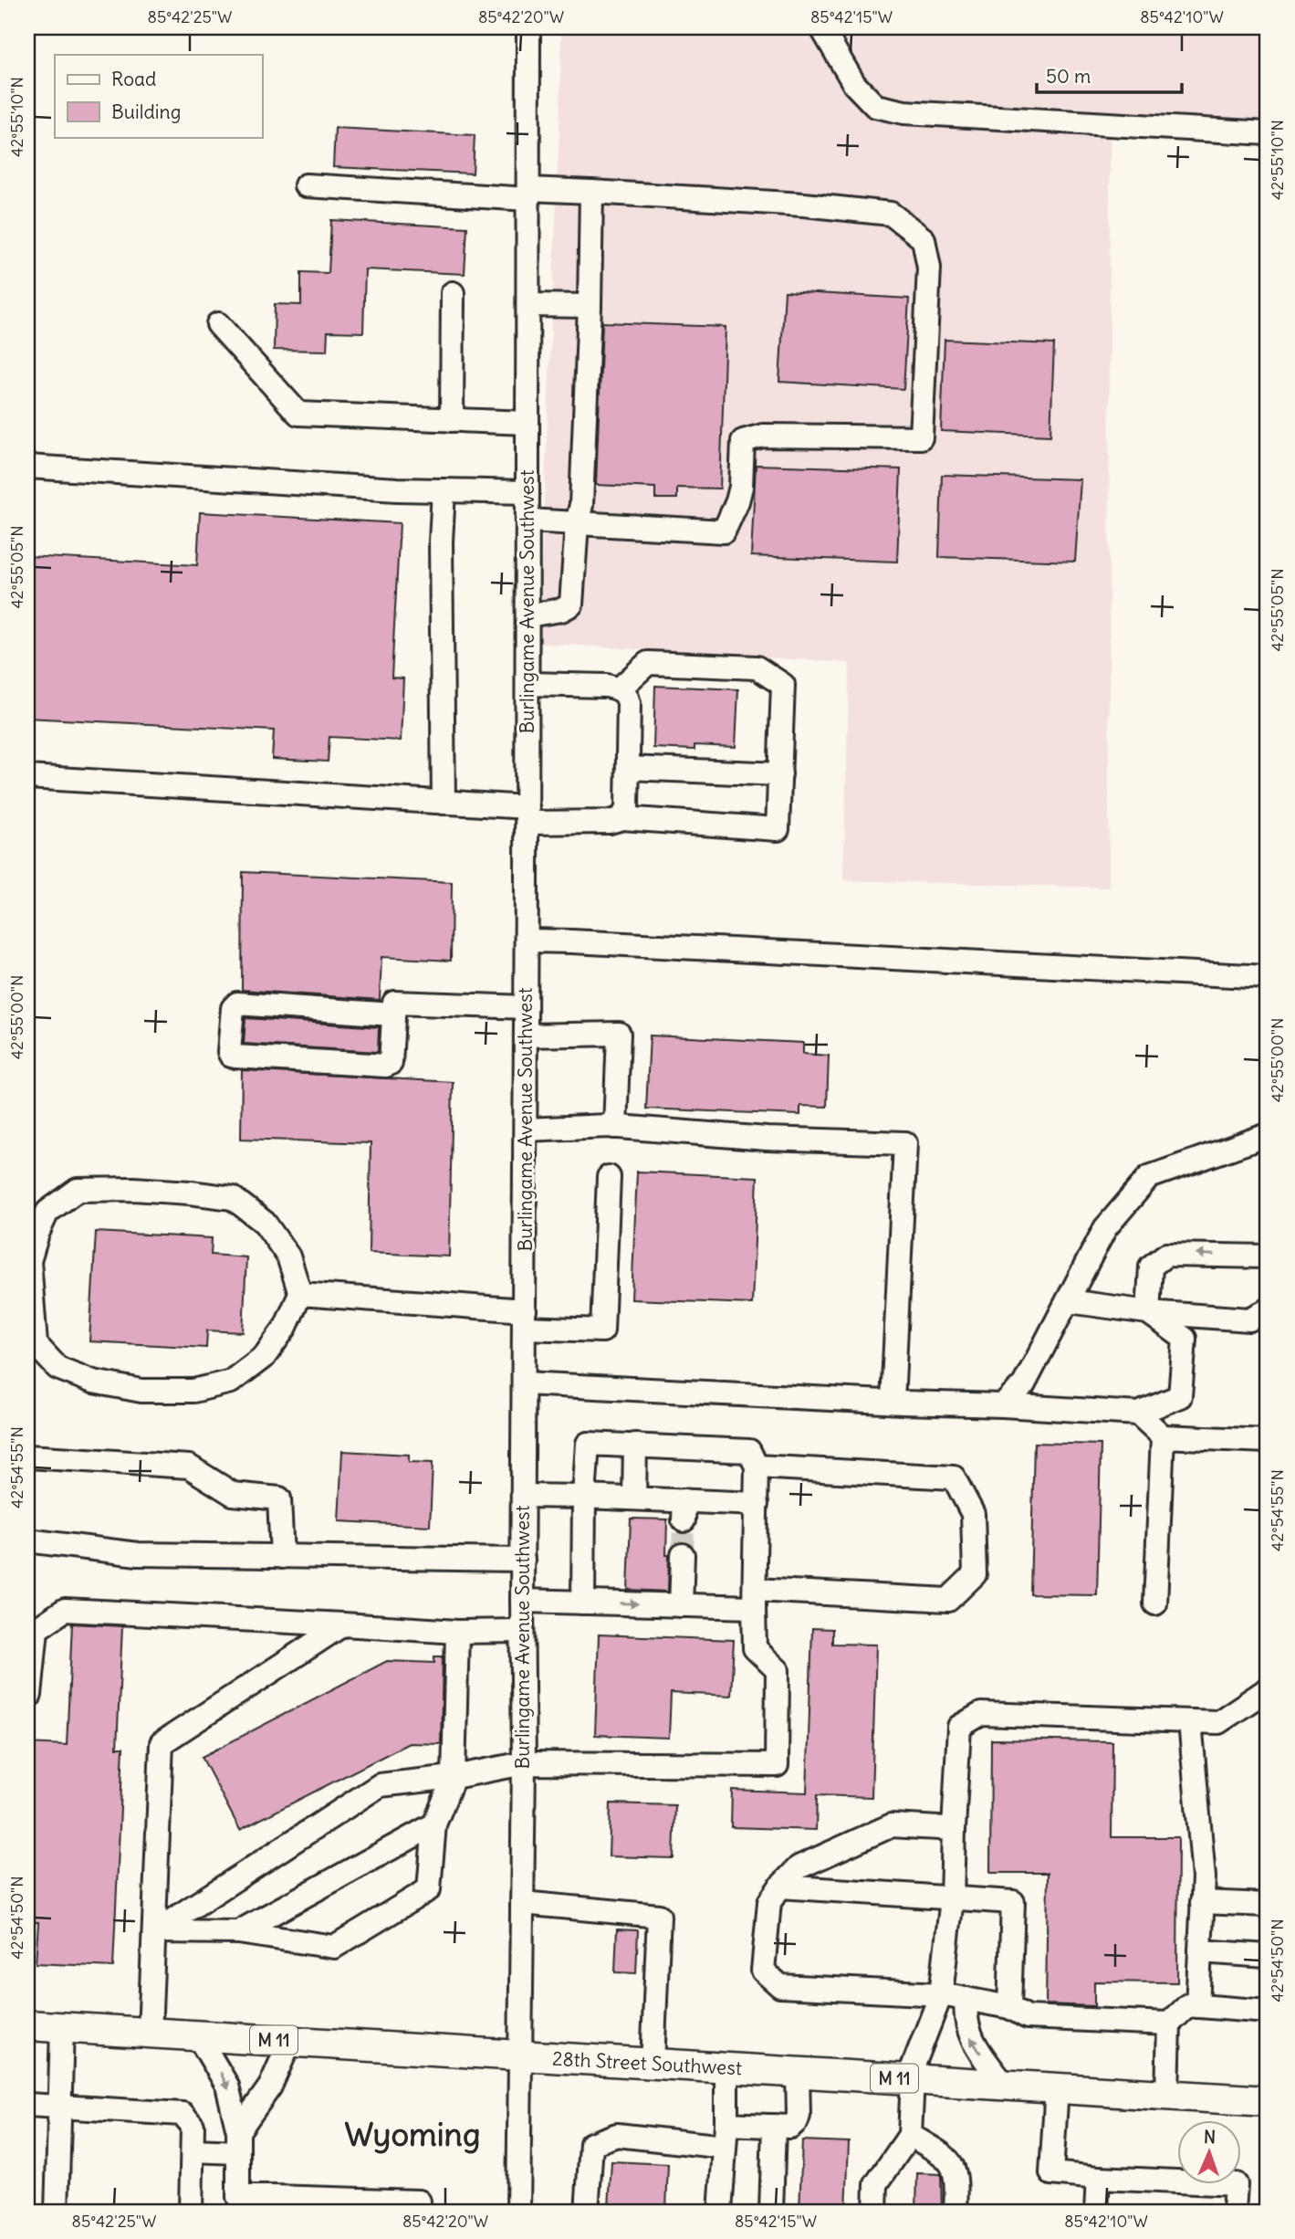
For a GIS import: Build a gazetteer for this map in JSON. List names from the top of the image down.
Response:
{
  "streets": {
    "main road": ["M 11", "28th Street Southwest"],
    "street": ["Burlingame Avenue Southwest"]
  },
  "crossings": [
    ["Burlingame Avenue Southwest", "28th Street Southwest"]
  ],
  "districts": ["Wyoming"],
  "legend": ["Road", "Building"],
  "scale_bar": "50 m",
  "north": "top",
  "coordinates": [
    "85°42'25\"W",
    "85°42'20\"W",
    "85°42'15\"W",
    "85°42'10\"W",
    "42°55'10\"N",
    "42°55'05\"N",
    "42°55'00\"N",
    "42°54'55\"N",
    "42°54'50\"N"
  ]
}
